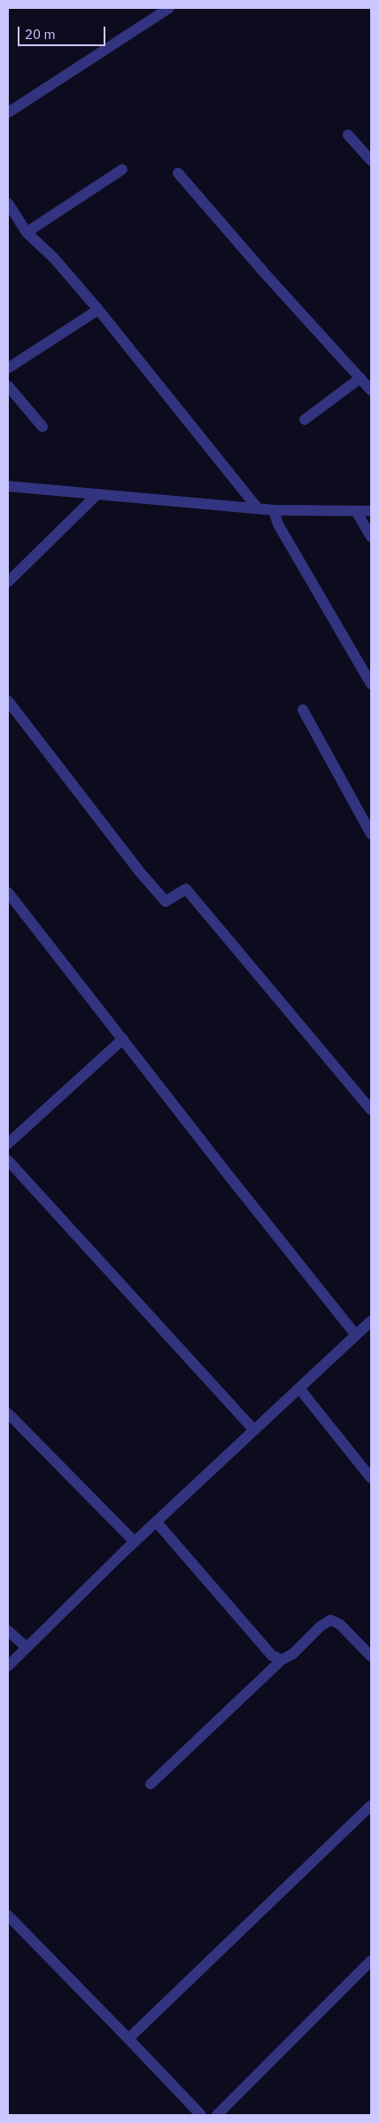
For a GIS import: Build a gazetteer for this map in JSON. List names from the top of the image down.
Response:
{
  "scale_bar": "20 m"
}
